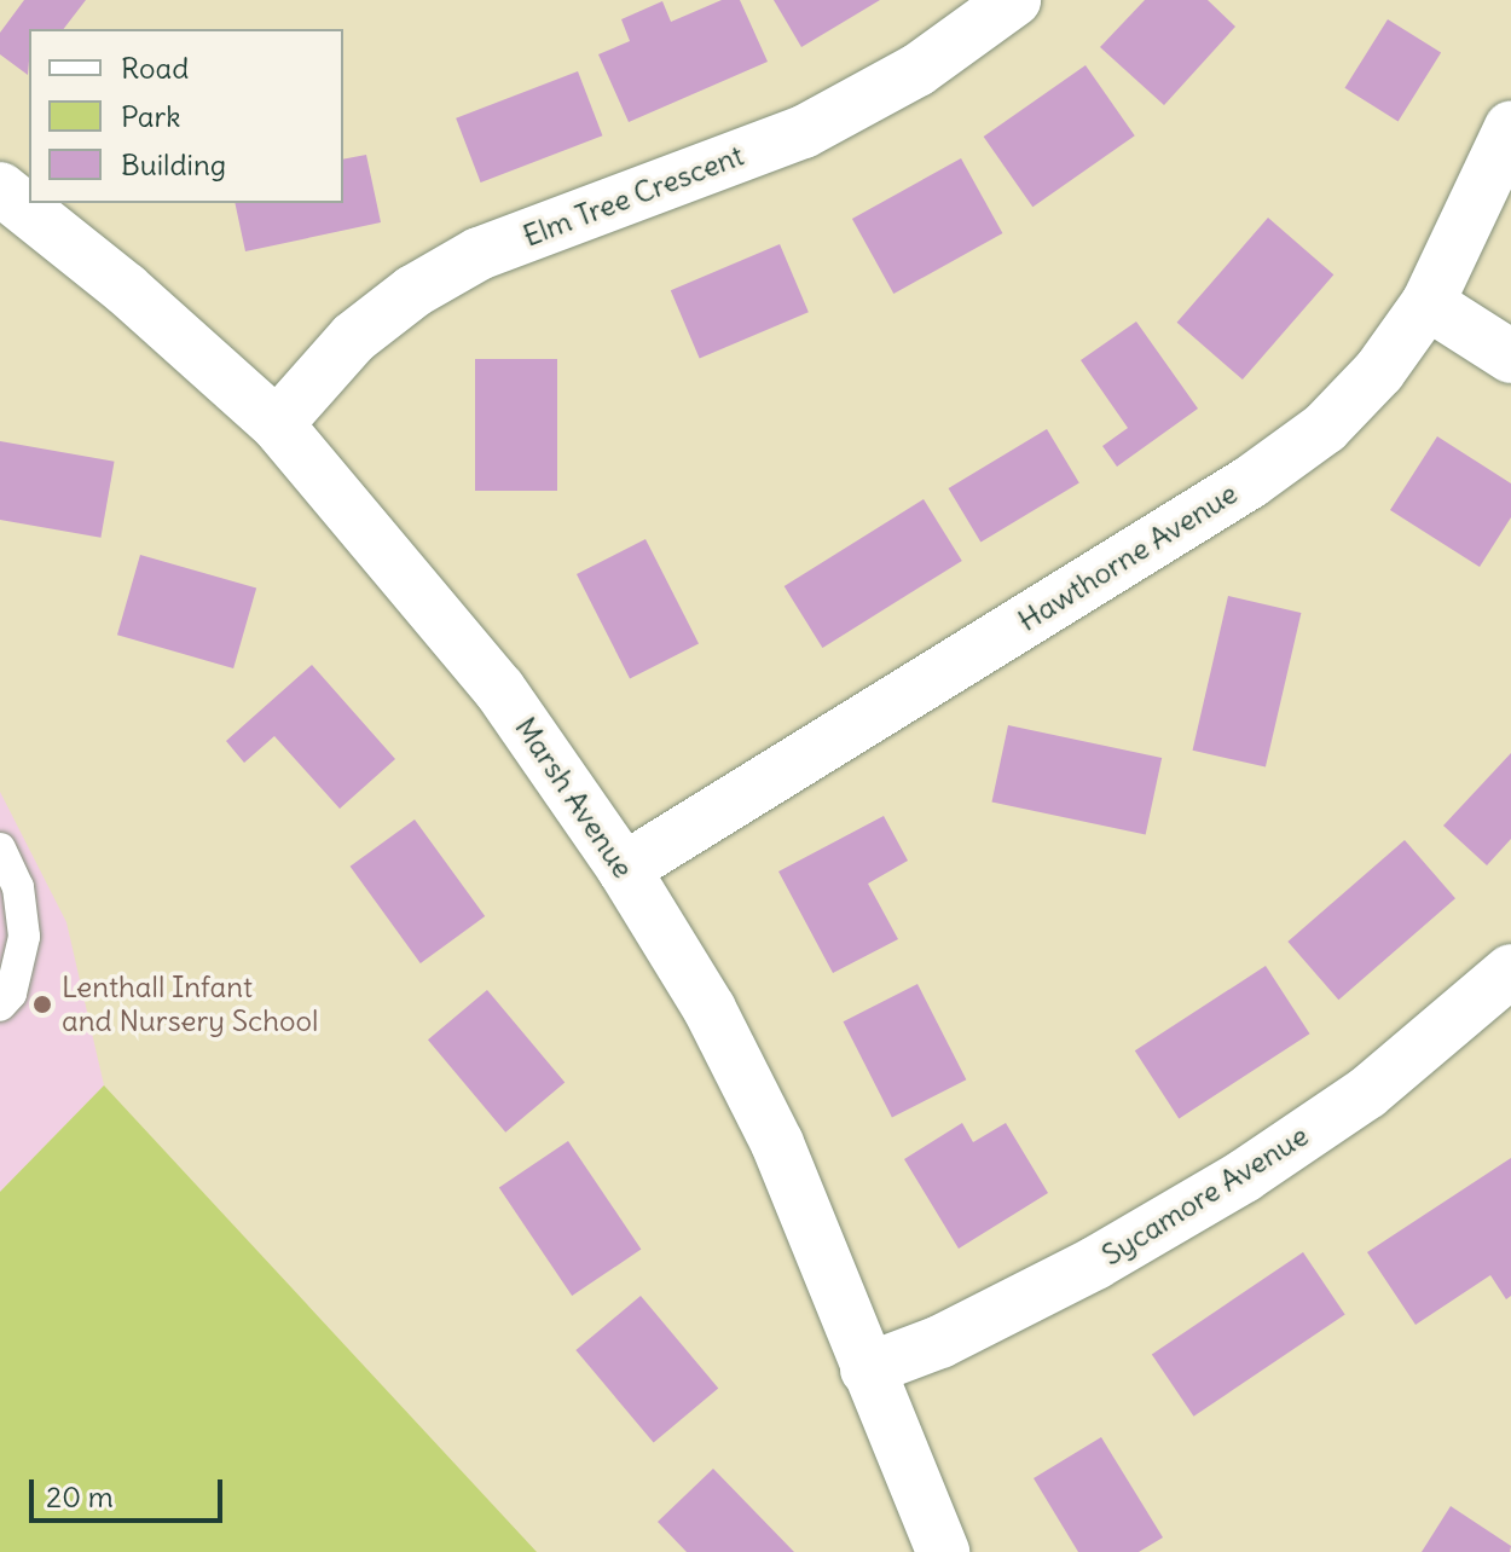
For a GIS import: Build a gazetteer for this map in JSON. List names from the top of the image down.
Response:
{
  "streets": {
    "street": [
      "Elm Tree Crescent",
      "Hawthorne Avenue",
      "Marsh Avenue",
      "Sycamore Avenue"
    ]
  },
  "crossings": [
    ["Elm Tree Crescent", "Marsh Avenue"],
    ["Hawthorne Avenue", "Marsh Avenue"],
    ["Marsh Avenue", "Sycamore Avenue"]
  ],
  "places": ["Lenthall Infant and Nursery School"],
  "legend": ["Road", "Park", "Building"],
  "scale_bar": "20 m"
}
